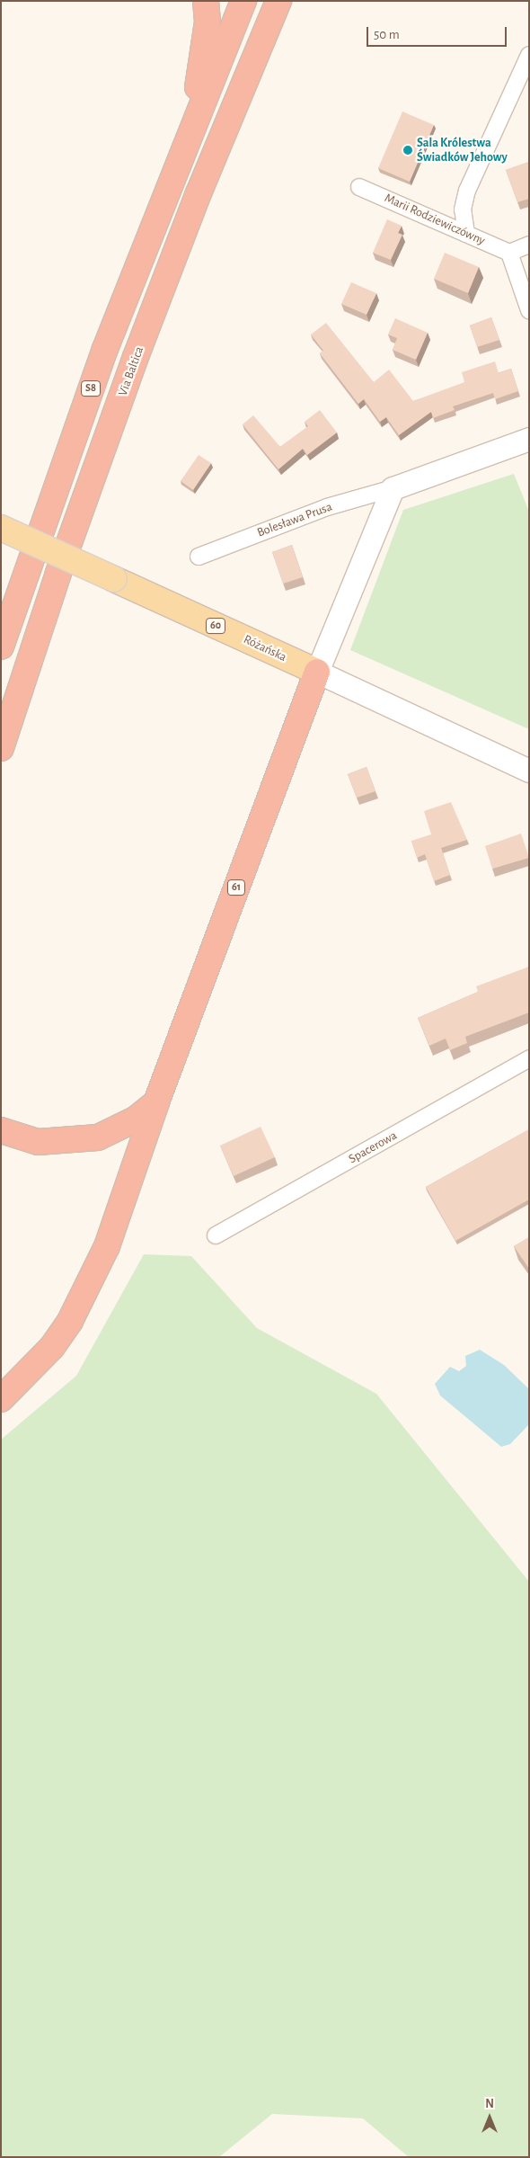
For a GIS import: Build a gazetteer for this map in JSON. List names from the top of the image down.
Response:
{
  "streets": {
    "highway": ["Via Baltica", "S8", "61"],
    "main road": ["60", "Różańska"],
    "street": ["Marii Rodziewiczówny", "Bolesława Prusa", "Spacerowa"]
  },
  "crossings": [
    ["Różańska", "61"]
  ],
  "places": ["Sala Królestwa Świadków Jehowy"],
  "scale_bar": "50 m",
  "north": "top"
}
